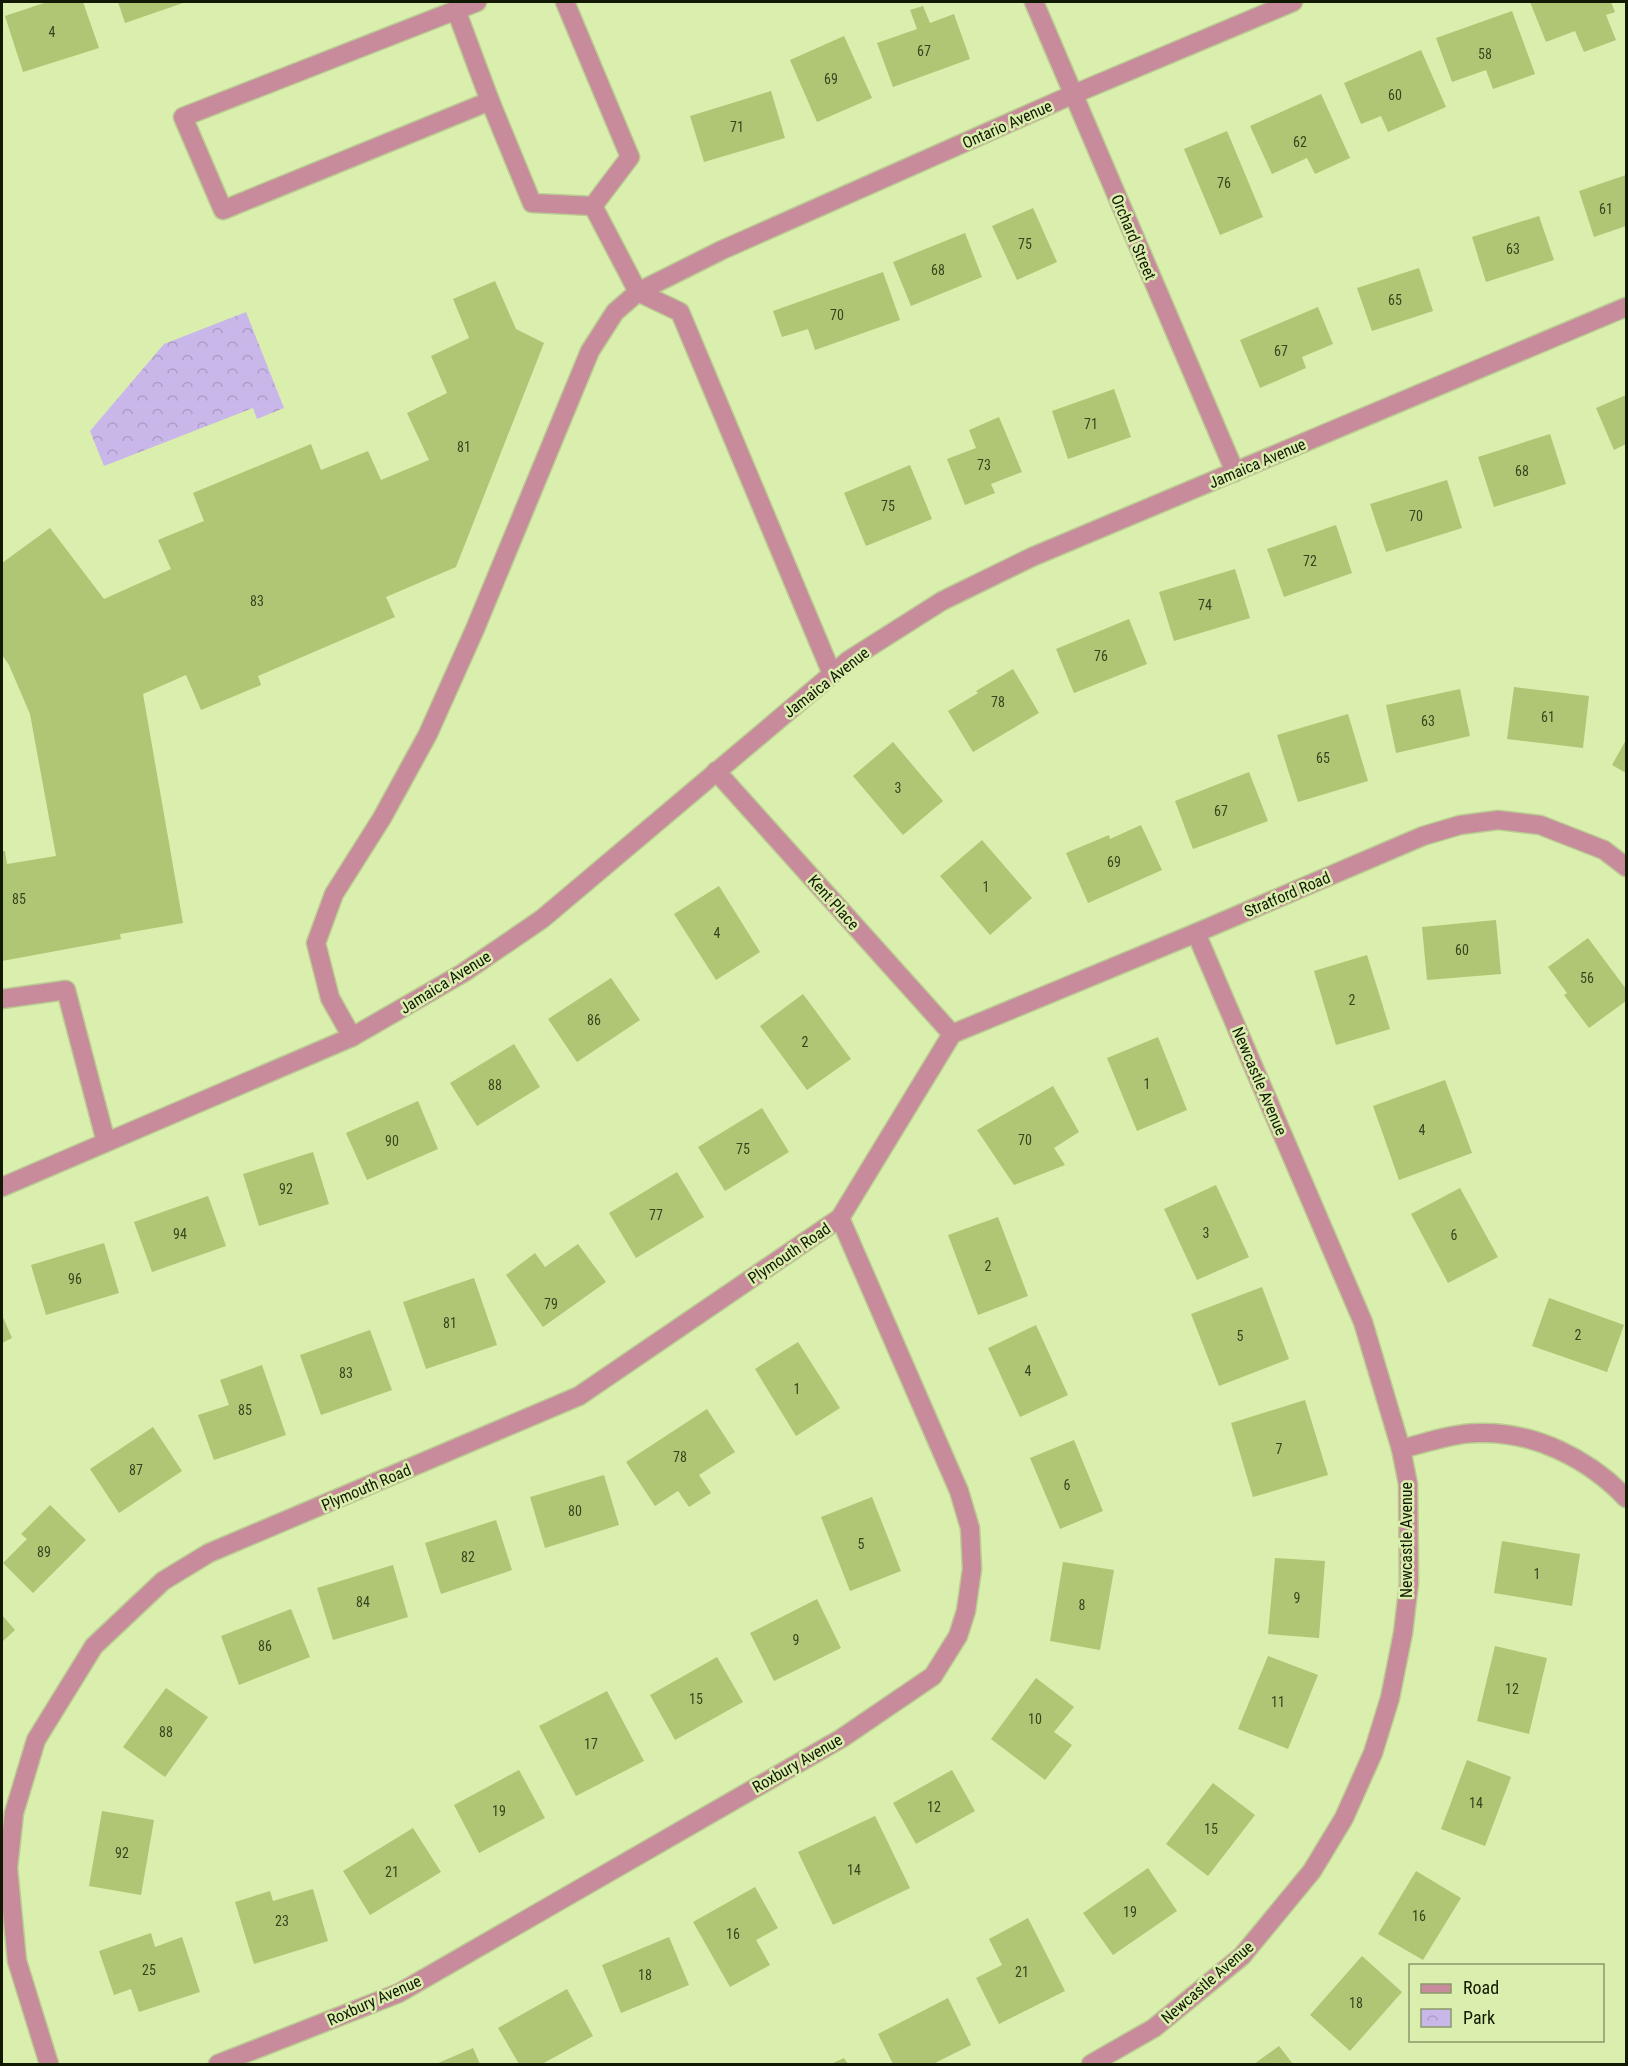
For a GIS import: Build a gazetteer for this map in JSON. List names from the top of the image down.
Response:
{
  "streets": {
    "street": [
      "Ontario Avenue",
      "Orchard Street",
      "Jamaica Avenue",
      "Stratford Road",
      "Kent Place",
      "Newcastle Avenue",
      "Plymouth Road",
      "Roxbury Avenue"
    ]
  },
  "crossings": [
    ["Ontario Avenue", "Orchard Street"],
    ["Ontario Avenue", "Jamaica Avenue"],
    ["Orchard Street", "Jamaica Avenue"],
    ["Jamaica Avenue", "Kent Place"],
    ["Stratford Road", "Kent Place"],
    ["Stratford Road", "Newcastle Avenue"],
    ["Stratford Road", "Plymouth Road"],
    ["Kent Place", "Plymouth Road"],
    ["Plymouth Road", "Roxbury Avenue"]
  ],
  "house_numbers": [
    "4",
    "67",
    "58",
    "69",
    "60",
    "71",
    "62",
    "76",
    "61",
    "75",
    "63",
    "68",
    "65",
    "70",
    "67",
    "71",
    "81",
    "73",
    "68",
    "75",
    "70",
    "72",
    "83",
    "74",
    "76",
    "78",
    "61",
    "63",
    "65",
    "3",
    "67",
    "69",
    "1",
    "85",
    "4",
    "60",
    "56",
    "2",
    "86",
    "2",
    "1",
    "88",
    "4",
    "70",
    "90",
    "75",
    "92",
    "77",
    "3",
    "94",
    "6",
    "2",
    "96",
    "79",
    "81",
    "2",
    "5",
    "4",
    "83",
    "1",
    "85",
    "7",
    "78",
    "87",
    "6",
    "80",
    "5",
    "89",
    "82",
    "1",
    "9",
    "84",
    "8",
    "9",
    "86",
    "12",
    "15",
    "11",
    "10",
    "88",
    "17",
    "14",
    "12",
    "19",
    "15",
    "92",
    "14",
    "21",
    "19",
    "16",
    "23",
    "16",
    "25",
    "21",
    "18",
    "18"
  ],
  "legend": ["Road", "Park"]
}
